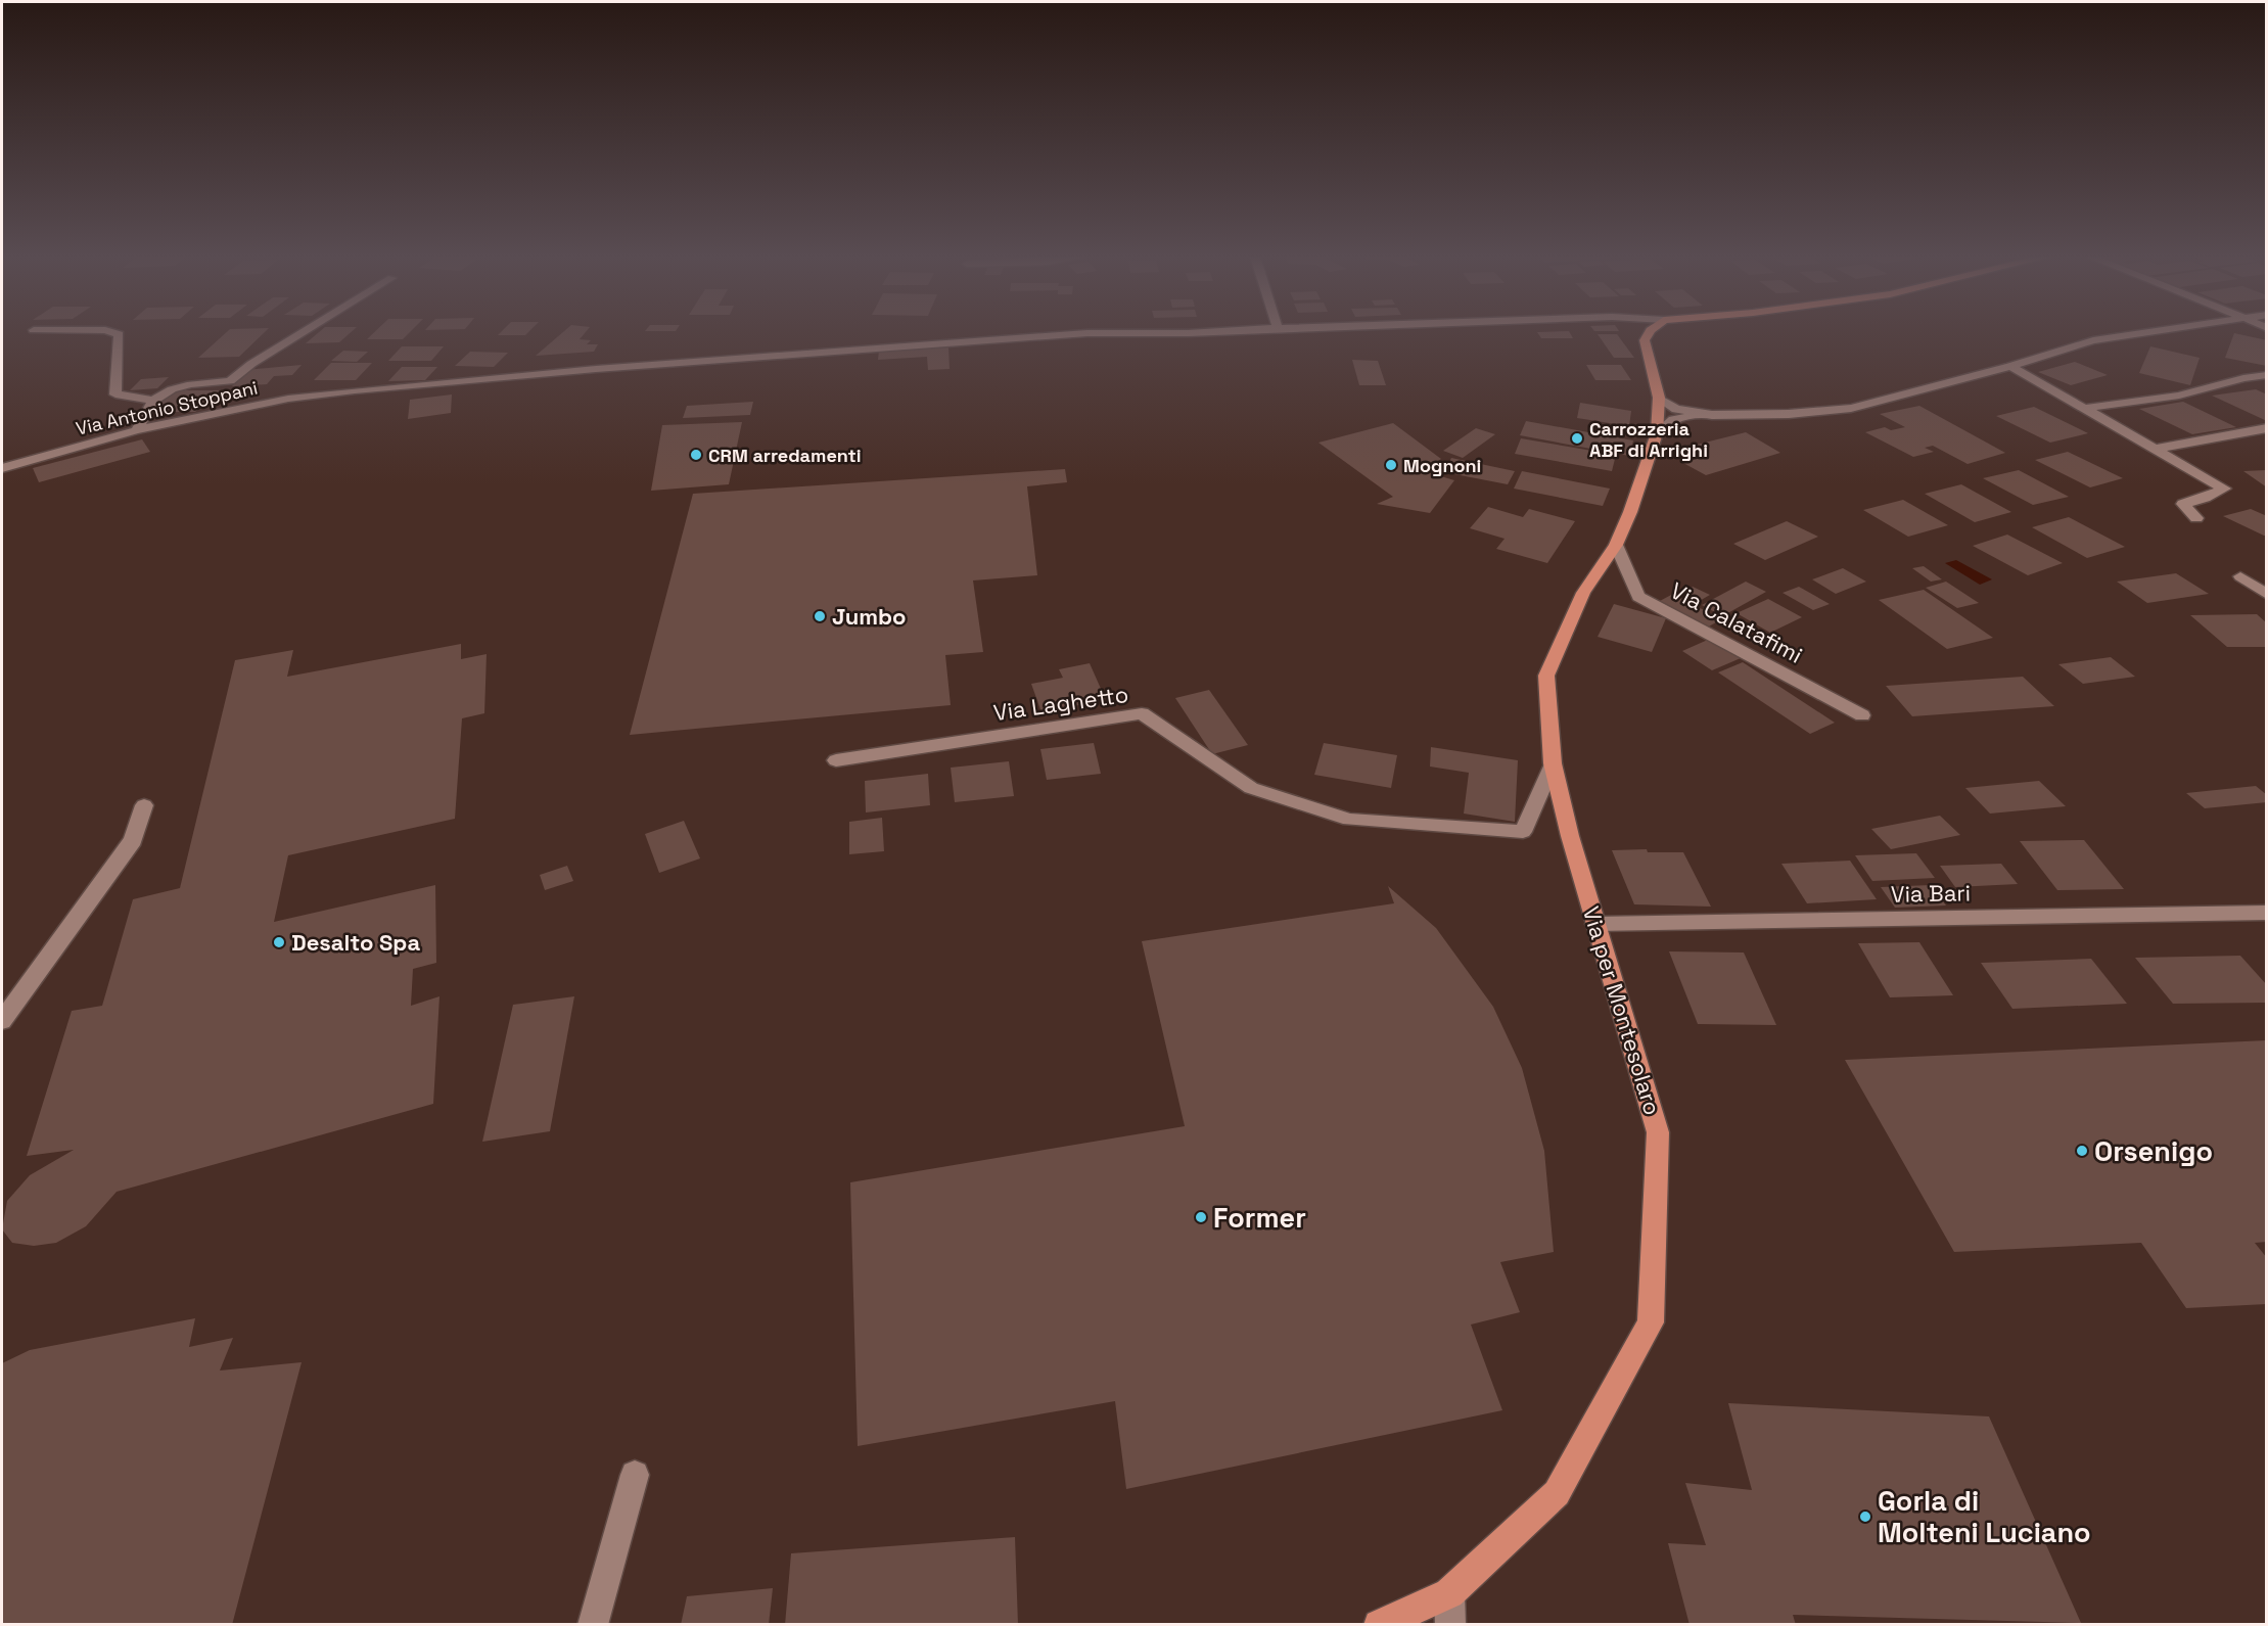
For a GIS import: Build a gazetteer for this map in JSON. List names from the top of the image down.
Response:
{
  "streets": {
    "main road": ["Via per Montesolaro"],
    "street": [
      "Via Antonio Stoppani",
      "Via Calatafimi",
      "Via Laghetto",
      "Via Bari"
    ]
  },
  "crossings": [
    ["Via Calatafimi", "Via per Montesolaro"],
    ["Via Laghetto", "Via per Montesolaro"],
    ["Via Bari", "Via per Montesolaro"]
  ],
  "places": [
    "Carrozzeria ABF di Arrighi",
    "CRM arredamenti",
    "Mognoni",
    "Jumbo",
    "Desalto Spa",
    "Orsenigo",
    "Former",
    "Gorla di Molteni Luciano"
  ]
}
